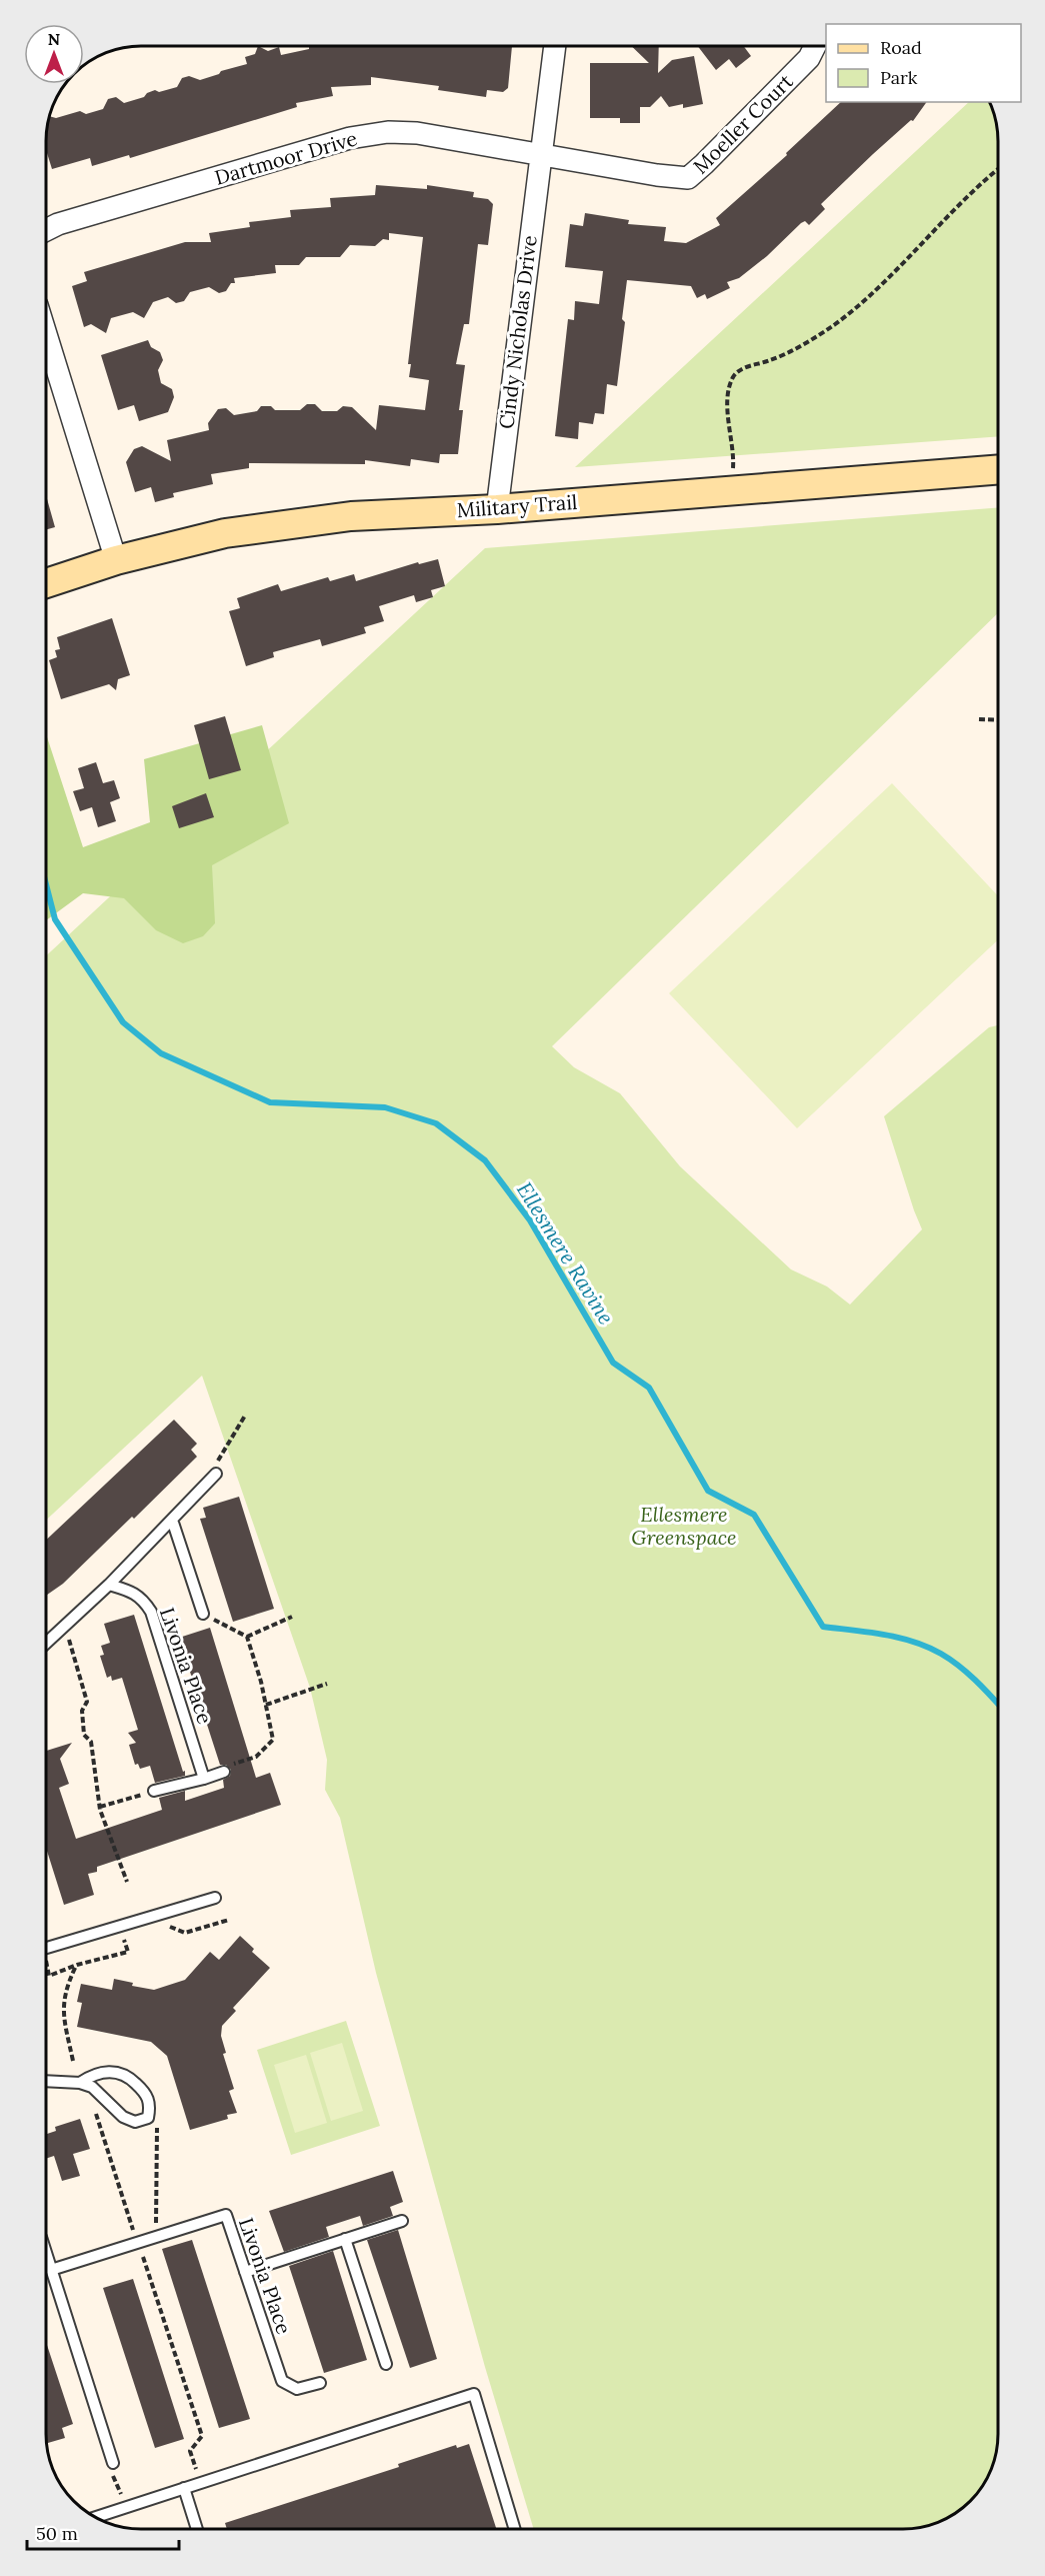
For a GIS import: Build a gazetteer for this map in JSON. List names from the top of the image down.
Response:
{
  "streets": {
    "street": [
      "Moeller Court",
      "Dartmoor Drive",
      "Cindy Nicholas Drive",
      "Military Trail"
    ],
    "lane": ["Livonia Place"]
  },
  "crossings": [
    ["Moeller Court", "Dartmoor Drive"],
    ["Moeller Court", "Cindy Nicholas Drive"],
    ["Dartmoor Drive", "Cindy Nicholas Drive"],
    ["Cindy Nicholas Drive", "Military Trail"]
  ],
  "water": ["Ellesmere Ravine"],
  "parks": ["Ellesmere Greenspace"],
  "legend": ["Road", "Park"],
  "scale_bar": "50 m",
  "north": "top"
}
